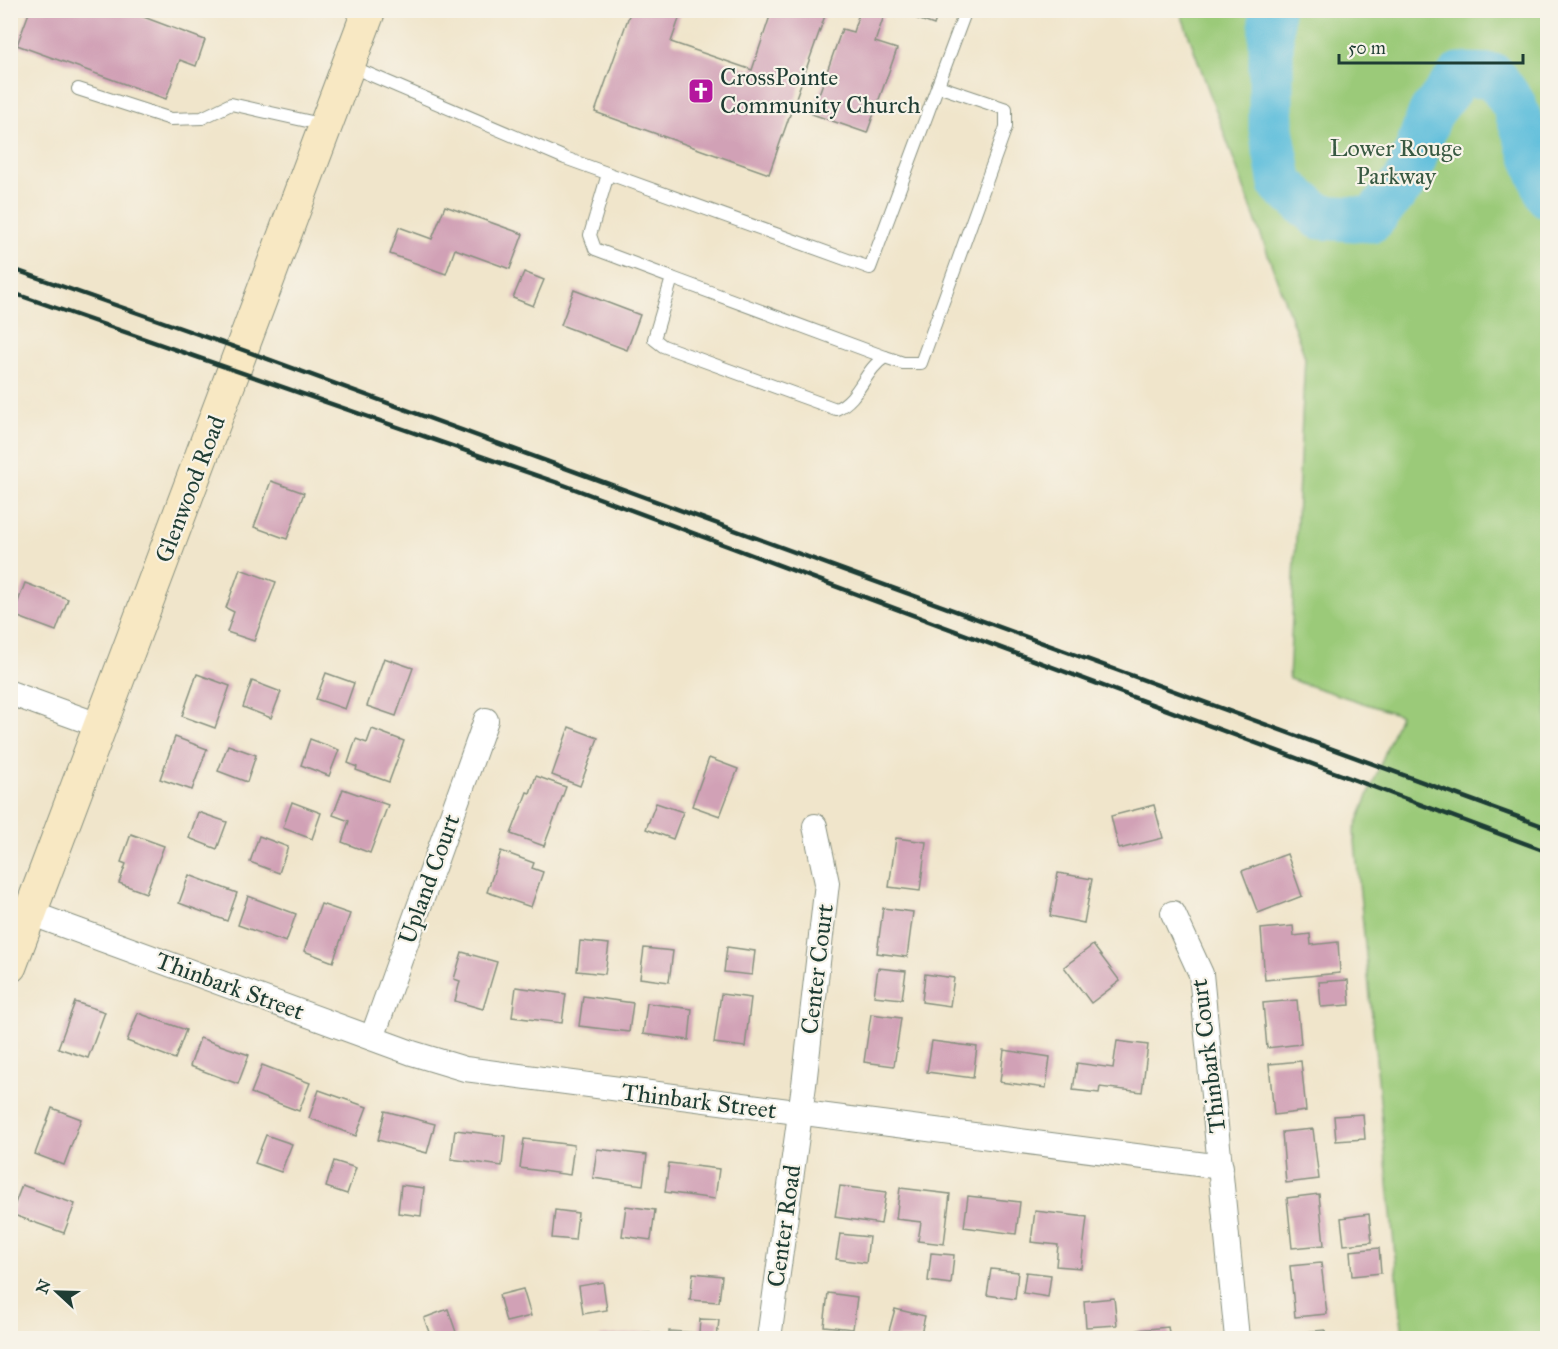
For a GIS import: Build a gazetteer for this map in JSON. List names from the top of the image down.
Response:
{
  "streets": {
    "street": [
      "Glenwood Road",
      "Upland Court",
      "Center Court",
      "Thinbark Street",
      "Thinbark Court",
      "Center Road"
    ]
  },
  "crossings": [
    ["Glenwood Road", "Thinbark Street"],
    ["Upland Court", "Thinbark Street"],
    ["Center Court", "Thinbark Street"],
    ["Center Court", "Center Road"],
    ["Thinbark Street", "Thinbark Court"],
    ["Thinbark Street", "Center Road"]
  ],
  "parks": ["Lower Rouge Parkway"],
  "places": {
    "church": ["CrossPointe Community Church"]
  },
  "scale_bar": "50 m",
  "north": "left"
}
